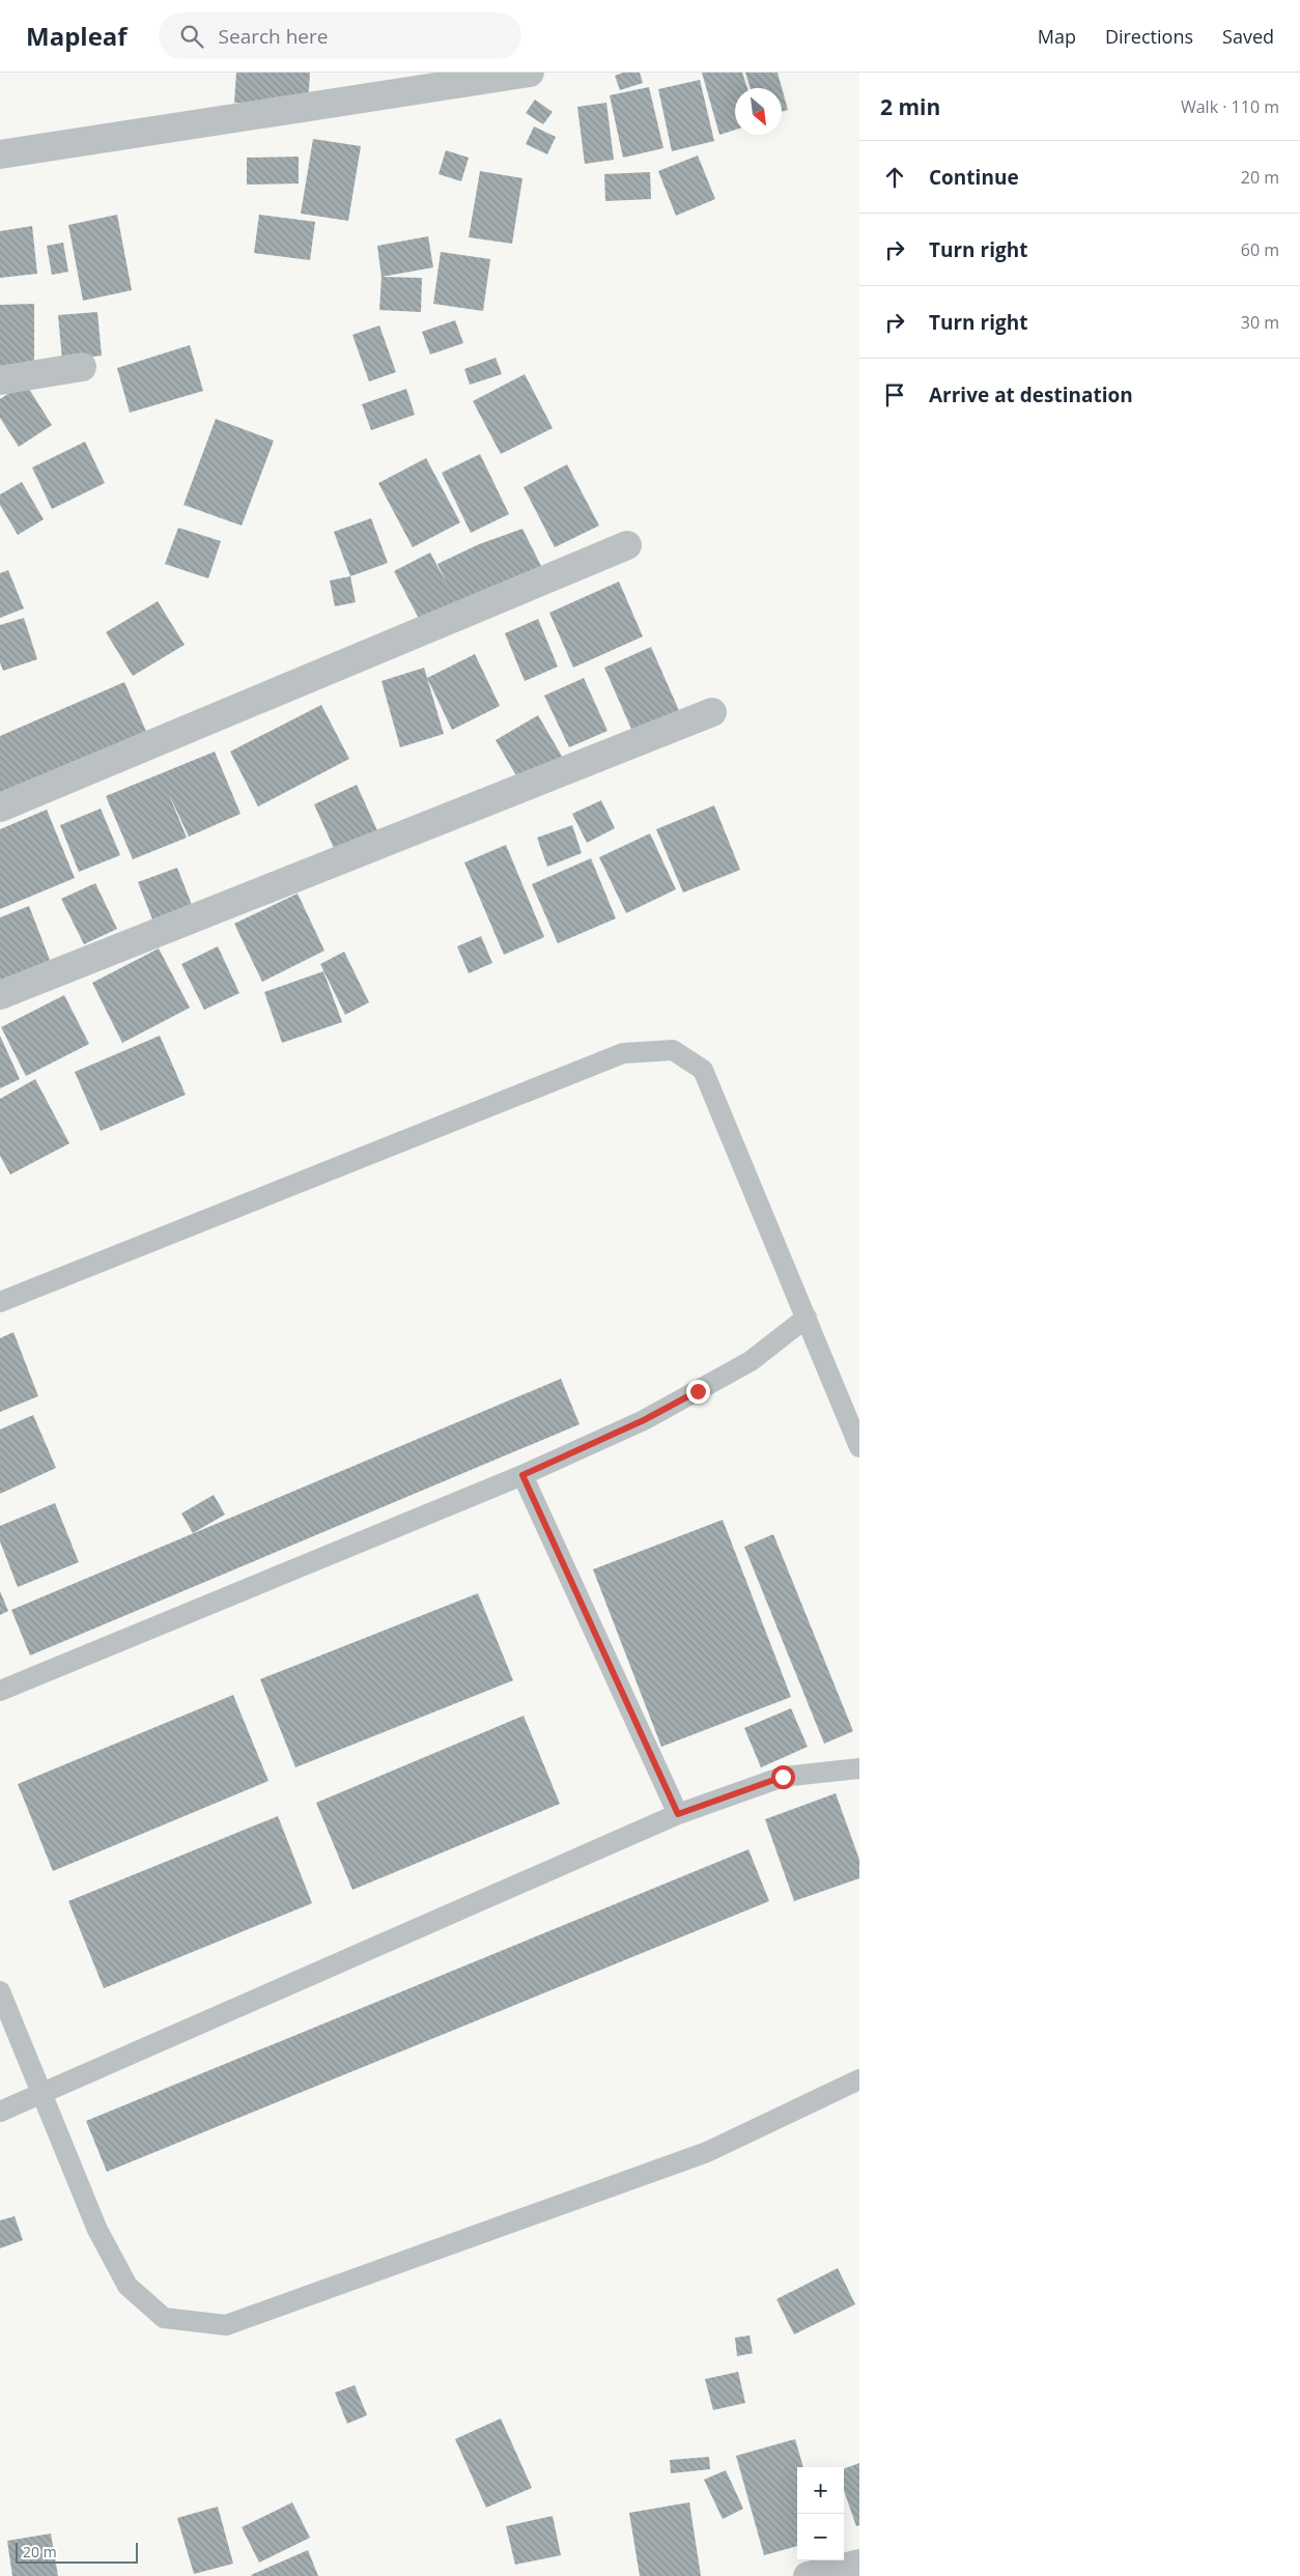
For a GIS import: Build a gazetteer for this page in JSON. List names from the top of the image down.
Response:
{
  "scale_bar": "20 m",
  "north": "bottom right",
  "page": {
    "header": "Mapleaf",
    "search": "Search here",
    "nav": ["Map", "Directions", "Saved"],
    "heading": ["2 min", "Walk · 110 m"],
    "list": [
      ["Continue", "20 m"],
      ["Turn right", "60 m"],
      ["Turn right", "30 m"],
      "Arrive at destination"
    ],
    "map_buttons": ["+", "−"],
    "scale": "20 m"
  }
}
